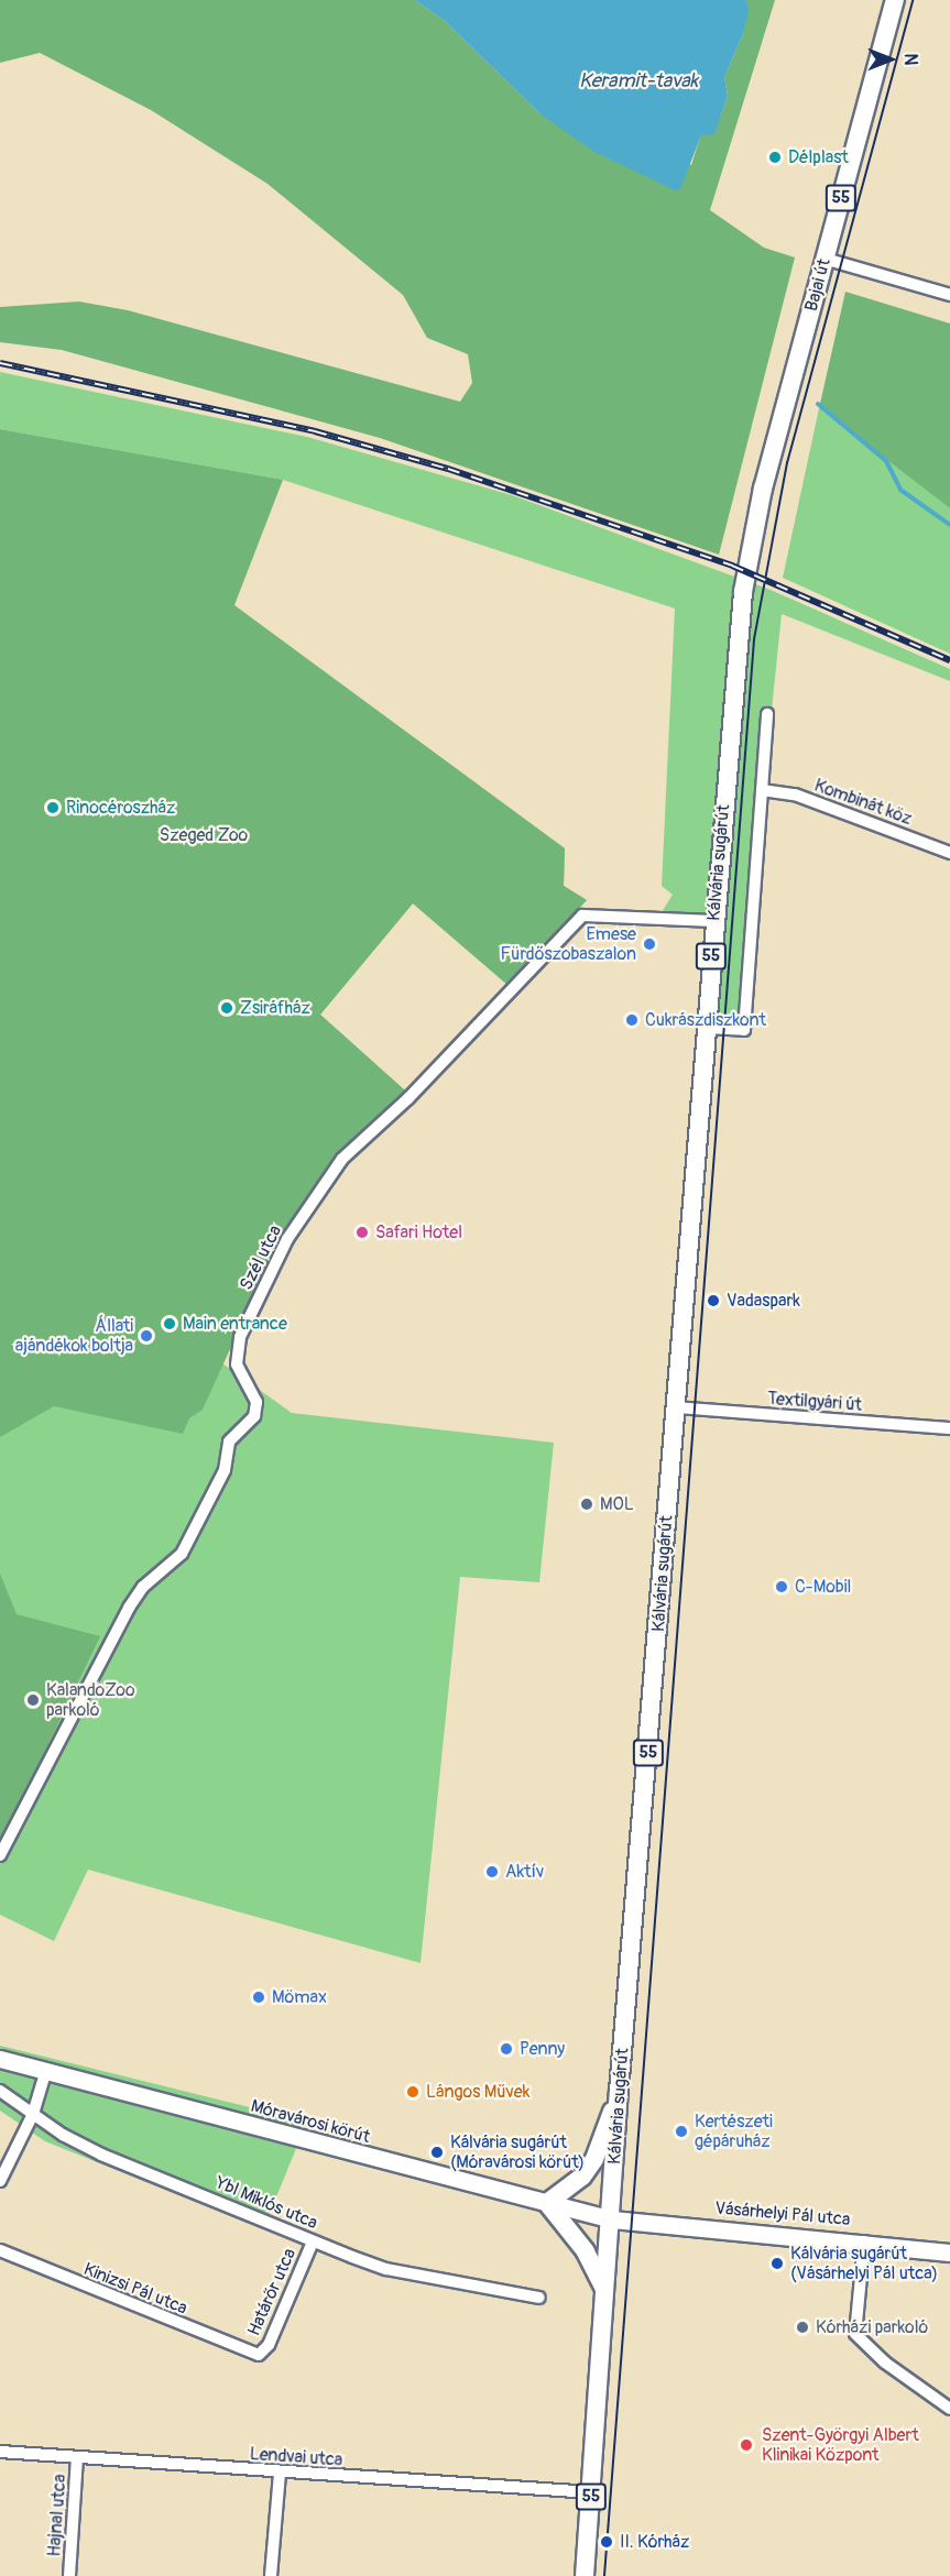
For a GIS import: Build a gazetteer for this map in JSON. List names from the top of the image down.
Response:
{
  "streets": {
    "main road": [
      "55",
      "Bajai út",
      "Kálvária sugárút",
      "Móravárosi körút",
      "Vásárhelyi Pál utca"
    ],
    "street": [
      "Kombinát köz",
      "Szél utca",
      "Textilgyári út",
      "Ybl Miklós utca",
      "Kinizsi Pál utca",
      "Határőr utca",
      "Lendvai utca",
      "Hajnal utca"
    ]
  },
  "crossings": [
    ["Bajai út", "Kálvária sugárút"],
    ["Kálvária sugárút", "Szél utca"],
    ["Kálvária sugárút", "Textilgyári út"],
    ["Kálvária sugárút", "Móravárosi körút"],
    ["Kálvária sugárút", "Vásárhelyi Pál utca"],
    ["Kálvária sugárút", "Lendvai utca"],
    ["Móravárosi körút", "Vásárhelyi Pál utca"],
    ["Ybl Miklós utca", "Határőr utca"],
    ["Kinizsi Pál utca", "Határőr utca"],
    ["Lendvai utca", "Hajnal utca"]
  ],
  "water": ["Keramit-tavak"],
  "parks": ["Szeged Zoo"],
  "places": [
    "Délplast",
    "Rinocéroszház",
    "Emese Fürdőszobaszalon",
    "Zsiráfház",
    "Cukrászdiszkont",
    "Safari Hotel",
    "Vadaspark",
    "Main entrance",
    "Állati ajándékok boltja",
    "MOL",
    "C-Mobil",
    "KalandoZoo parkoló",
    "Aktív",
    "Mömax",
    "Penny",
    "Lángos Művek",
    "Kertészeti gépáruház",
    "Kálvária sugárút (Móravárosi körút)",
    "Kálvária sugárút (Vásárhelyi Pál utca)",
    "Kórházi parkoló",
    "Szent-Györgyi Albert Klinikai Központ",
    "II. Kórház"
  ],
  "north": "right"
}
